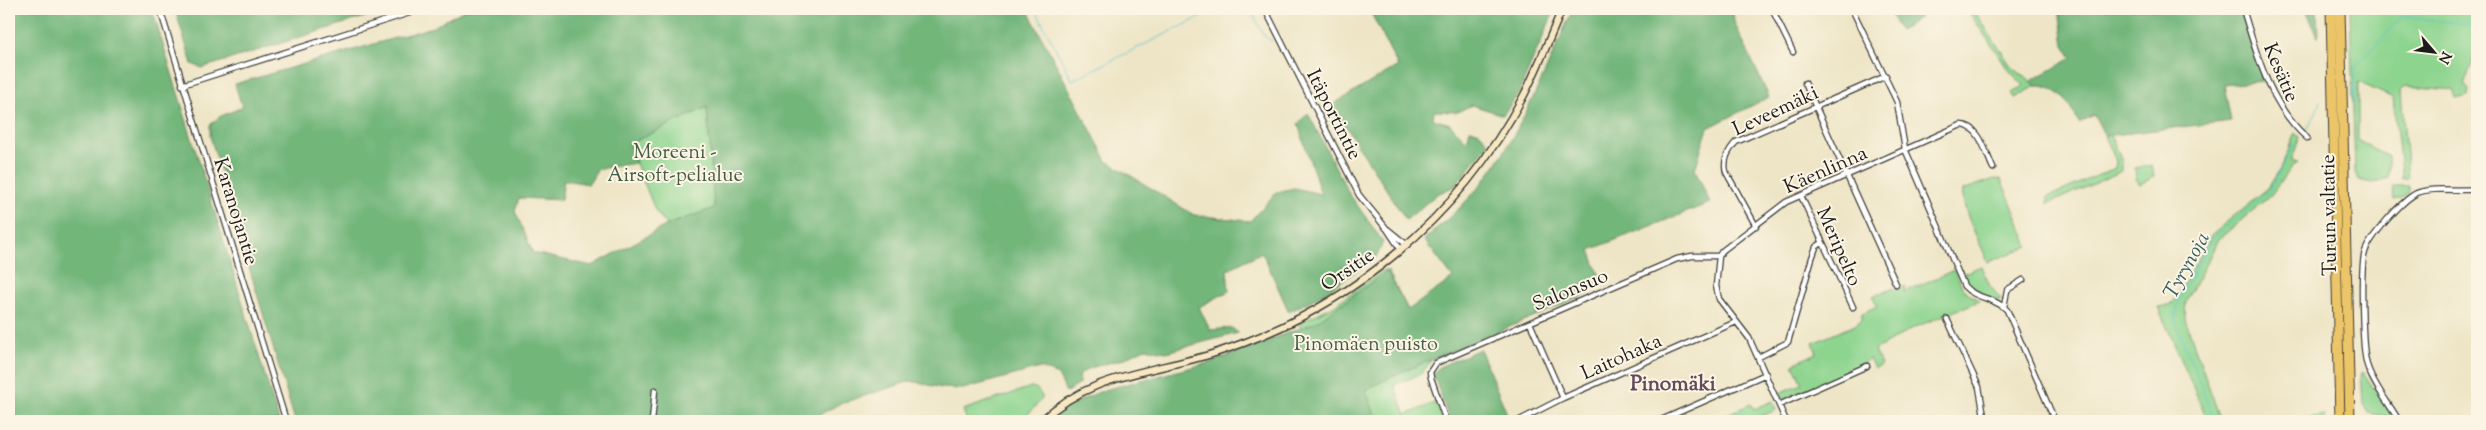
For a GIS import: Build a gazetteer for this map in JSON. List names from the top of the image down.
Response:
{
  "streets": {
    "highway": ["Turun valtatie"],
    "main road": ["Orsitie"],
    "street": [
      "Kesätie",
      "Leveemäki",
      "Itäportintie",
      "Käenlinna",
      "Karanojantie",
      "Meripelto",
      "Salonsuo",
      "Laitohaka"
    ]
  },
  "crossings": [
    ["Leveemäki", "Käenlinna"],
    ["Itäportintie", "Orsitie"],
    ["Käenlinna", "Meripelto"],
    ["Käenlinna", "Salonsuo"]
  ],
  "districts": ["Pinomäki"],
  "water": ["Tyrynoja"],
  "parks": ["Moreeni - Airsoft-pelialue", "Pinomäen puisto"],
  "north": "bottom right"
}
